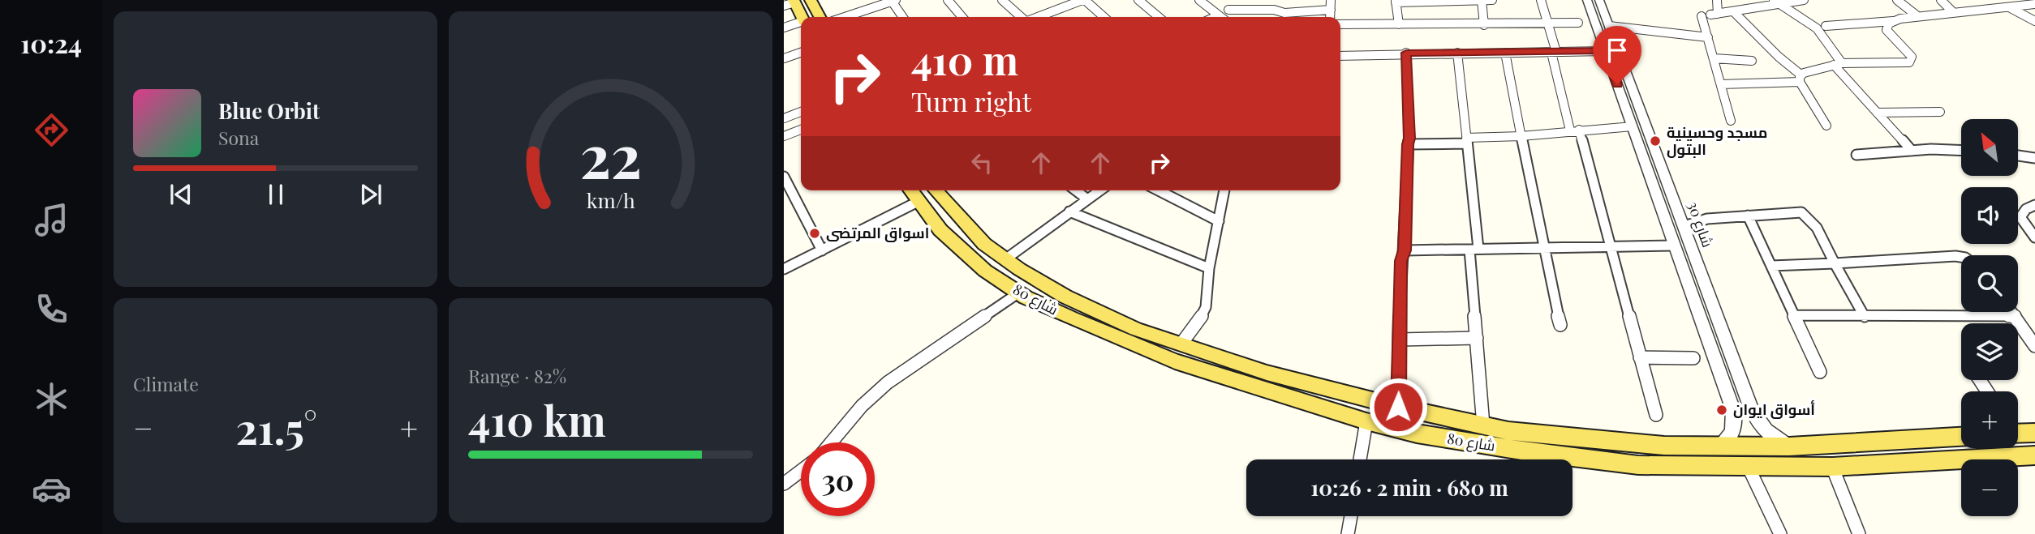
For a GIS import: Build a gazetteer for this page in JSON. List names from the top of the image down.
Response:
{
  "streets": {
    "main road": ["شارع 80"],
    "street": ["شارع 30"]
  },
  "crossings": [
    ["شارع 30", "شارع 80"]
  ],
  "places": ["مسجد وحسينية البتول", "اسواق المرتضى", "أسواق ايوان"],
  "north": "top left",
  "page": {
    "tabs": "10:24",
    "turn": ["410 m", "Turn right"],
    "song": ["Blue Orbit", "Sona"],
    "map_buttons": ["+", "−"],
    "tile": [
      "Climate",
      ["Range · 82%", "410 km"]
    ],
    "heat": ["−", "21.5°", "+"],
    "limit": "30",
    "trip": "10:26 · 2 min · 680 m",
    "gauge": ["22", "km/h"]
  }
}
